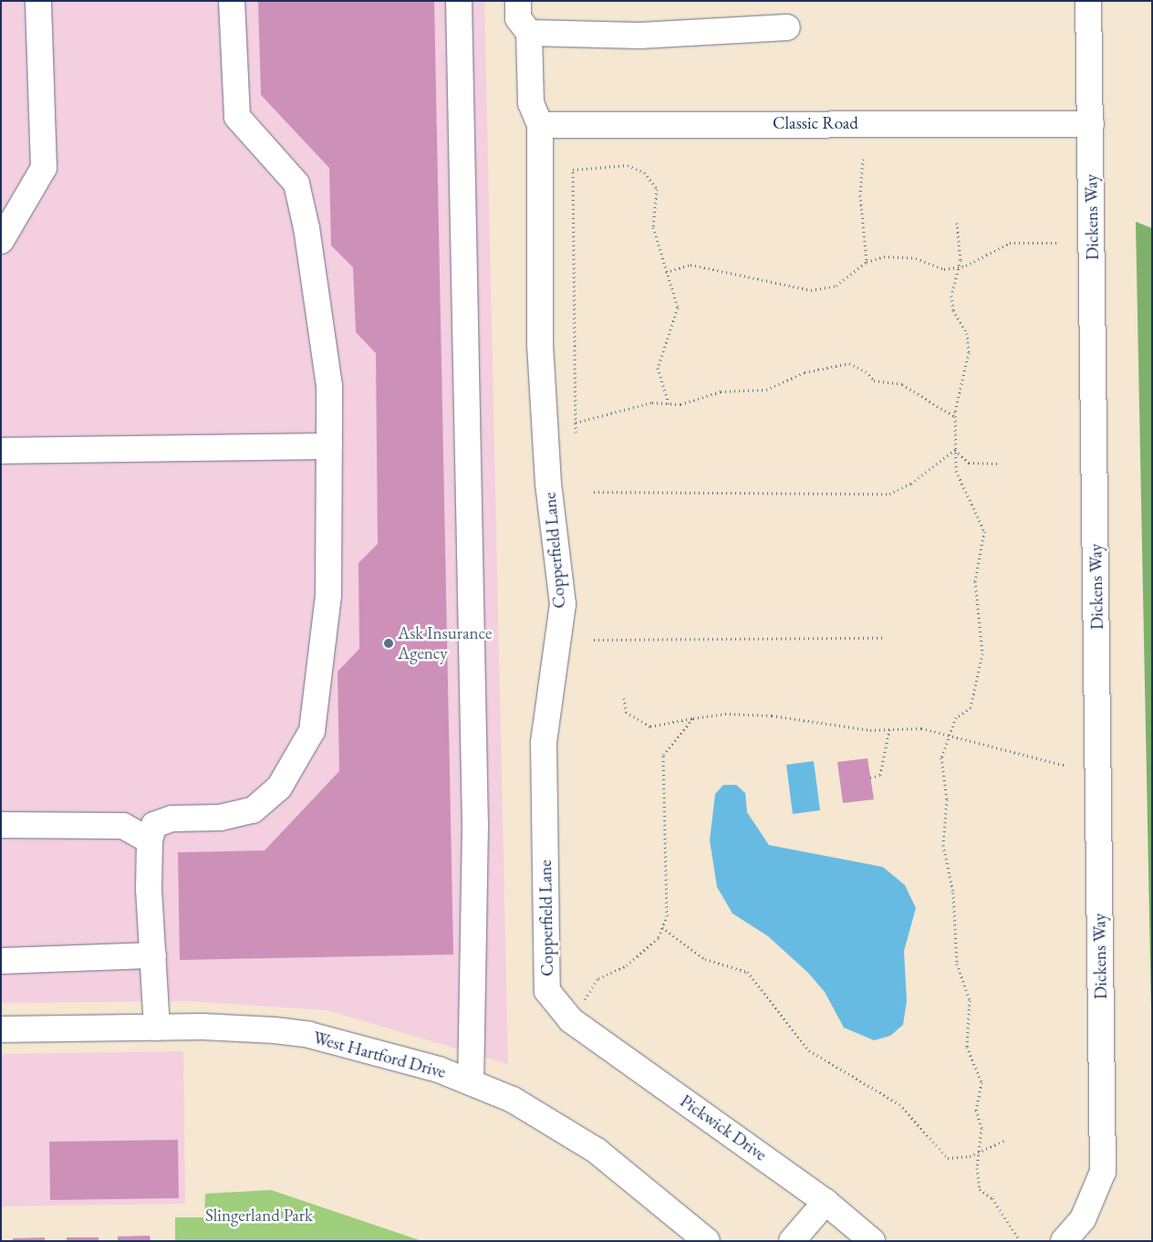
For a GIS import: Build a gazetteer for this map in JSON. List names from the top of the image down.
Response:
{
  "streets": {
    "street": [
      "Classic Road",
      "Dickens Way",
      "Copperfield Lane",
      "West Hartford Drive",
      "Pickwick Drive"
    ]
  },
  "crossings": [
    ["Classic Road", "Dickens Way"],
    ["Classic Road", "Copperfield Lane"],
    ["Copperfield Lane", "Pickwick Drive"]
  ],
  "parks": ["Slingerland Park"],
  "places": ["Ask Insurance Agency"]
}
